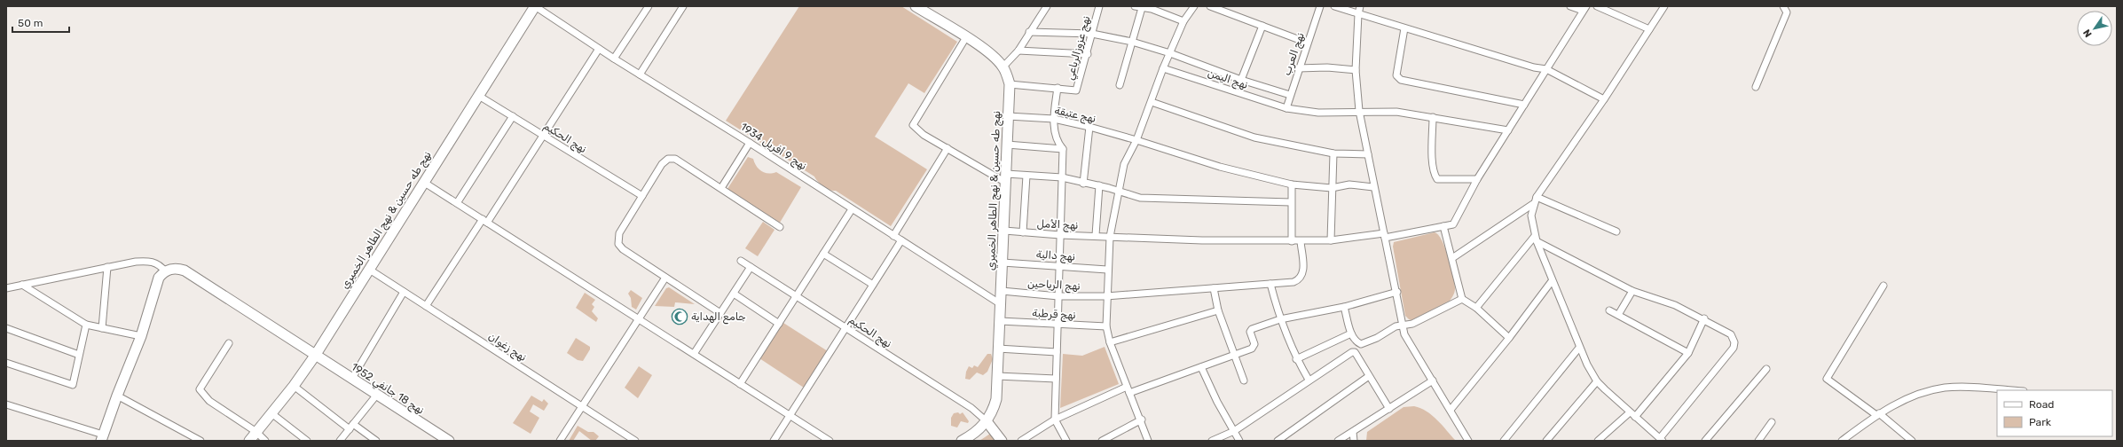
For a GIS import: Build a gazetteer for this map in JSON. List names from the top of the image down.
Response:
{
  "streets": {
    "street": [
      "نهج عزوزالرباعي",
      "نهج العرب",
      "نهج اليمن",
      "نهج عتيقة",
      "نهج الحكيم",
      "نهج 9 أفريل 1934",
      "نهج طه حسين & نهج الطاهر الخميري",
      "نهج الأمل",
      "نهج دالية",
      "نهج الرياحين",
      "نهج قرطبة",
      "نهج زغوان",
      "نهج 18 جانفي 1952"
    ]
  },
  "crossings": [
    ["نهج عزوزالرباعي", "نهج طه حسين & نهج الطاهر الخميري"],
    ["نهج العرب", "نهج اليمن"],
    ["نهج عتيقة", "نهج طه حسين & نهج الطاهر الخميري"],
    ["نهج الحكيم", "نهج طه حسين & نهج الطاهر الخميري"],
    ["نهج 9 أفريل 1934", "نهج طه حسين & نهج الطاهر الخميري"],
    ["نهج طه حسين & نهج الطاهر الخميري", "نهج الأمل"],
    ["نهج طه حسين & نهج الطاهر الخميري", "نهج دالية"],
    ["نهج طه حسين & نهج الطاهر الخميري", "نهج الرياحين"],
    ["نهج طه حسين & نهج الطاهر الخميري", "نهج قرطبة"],
    ["نهج طه حسين & نهج الطاهر الخميري", "نهج زغوان"],
    ["نهج طه حسين & نهج الطاهر الخميري", "نهج 18 جانفي 1952"],
    ["نهج الأمل", "نهج الرياحين"]
  ],
  "places": {
    "mosque": ["جامع الهداية"]
  },
  "legend": ["Road", "Park"],
  "scale_bar": "50 m",
  "north": "bottom left"
}
